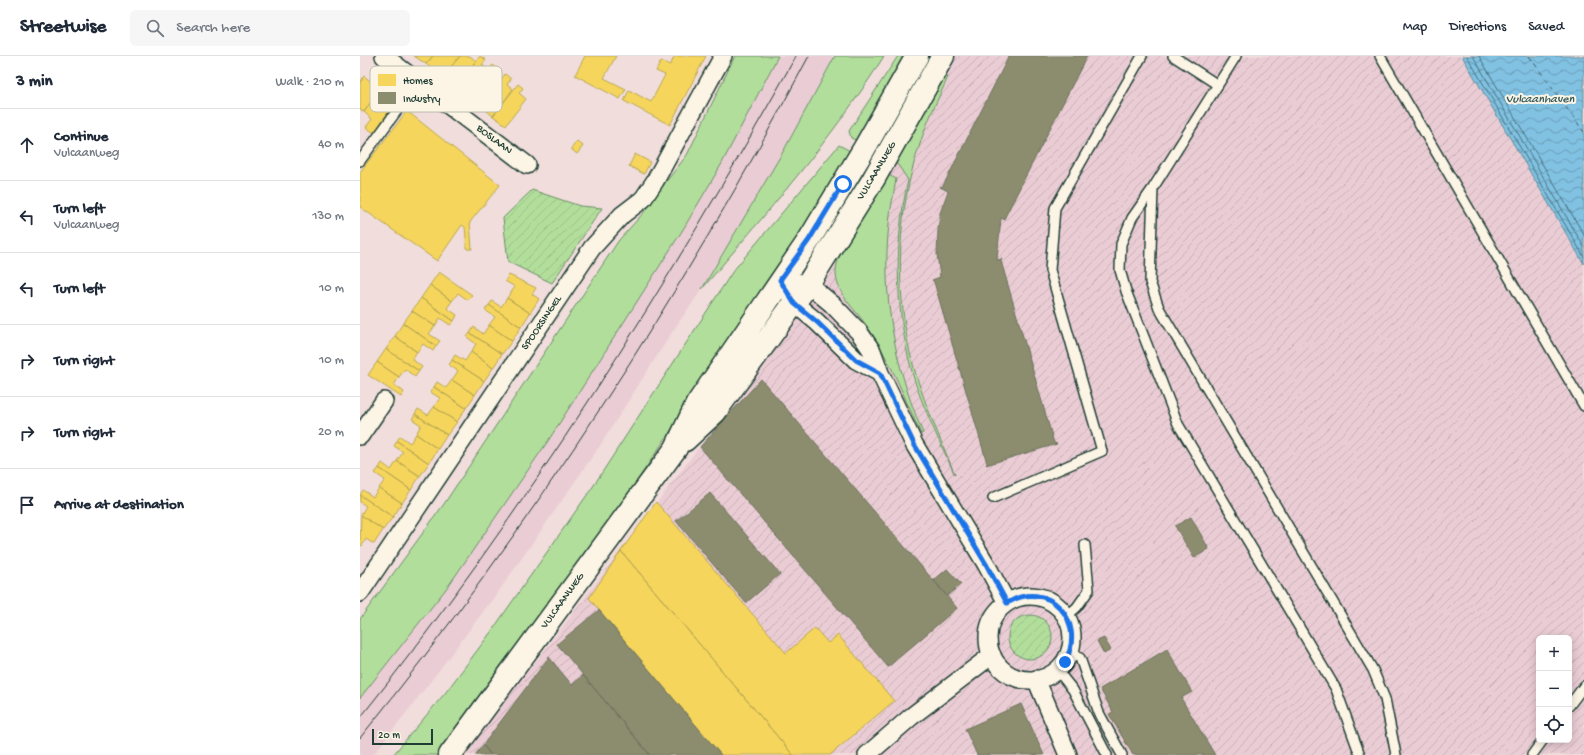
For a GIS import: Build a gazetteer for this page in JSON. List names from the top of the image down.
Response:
{
  "streets": {
    "main road": ["VULCAANWEG"],
    "street": ["BOSLAAN", "SPOORSINGEL"]
  },
  "water": ["Vulcaanhaven"],
  "legend": ["Homes", "Industry"],
  "scale_bar": "20 m",
  "page": {
    "header": "Streetwise",
    "search": "Search here",
    "nav": ["Map", "Directions", "Saved"],
    "heading": ["3 min", "Walk · 210 m"],
    "list": [
      ["Continue", "Vulcaanweg", "40 m"],
      ["Turn left", "Vulcaanweg", "130 m"],
      ["Turn left", "10 m"],
      ["Turn right", "10 m"],
      ["Turn right", "20 m"],
      "Arrive at destination"
    ],
    "map_buttons": ["+", "−"],
    "scale": "20 m"
  }
}
